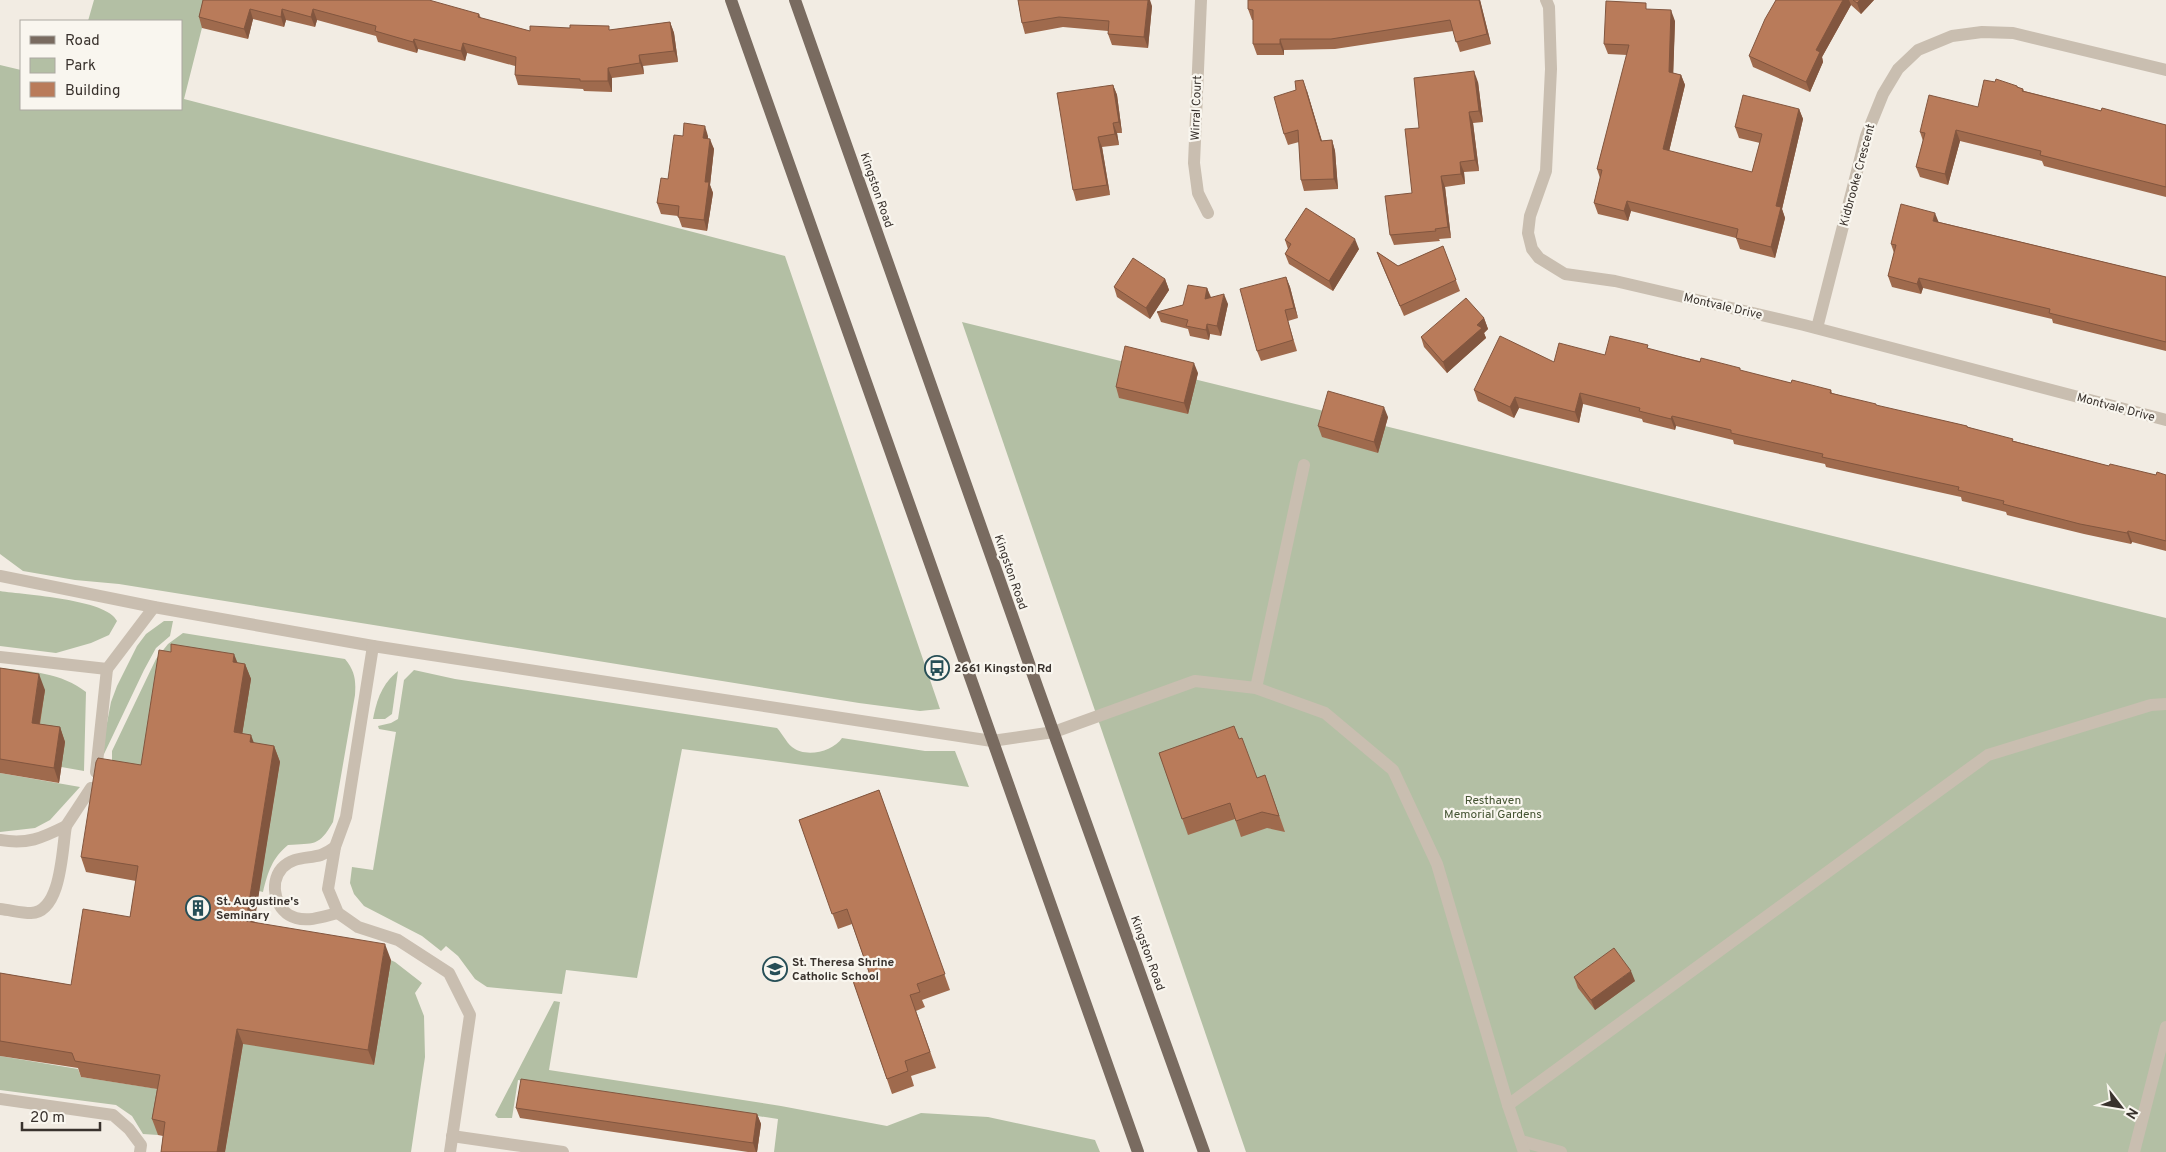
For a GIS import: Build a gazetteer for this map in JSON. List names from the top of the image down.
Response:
{
  "streets": {
    "main road": ["Kingston Road"],
    "street": ["Wirral Court", "Kidbrooke Crescent", "Montvale Drive"]
  },
  "crossings": [
    ["Kidbrooke Crescent", "Montvale Drive"]
  ],
  "parks": ["Resthaven Memorial Gardens"],
  "places": {
    "bus stop": ["2661 Kingston Rd"],
    "building": ["St. Augustine's Seminary"],
    "school or university": ["St. Theresa Shrine Catholic School"]
  },
  "legend": ["Road", "Park", "Building"],
  "scale_bar": "20 m",
  "north": "bottom right"
}
